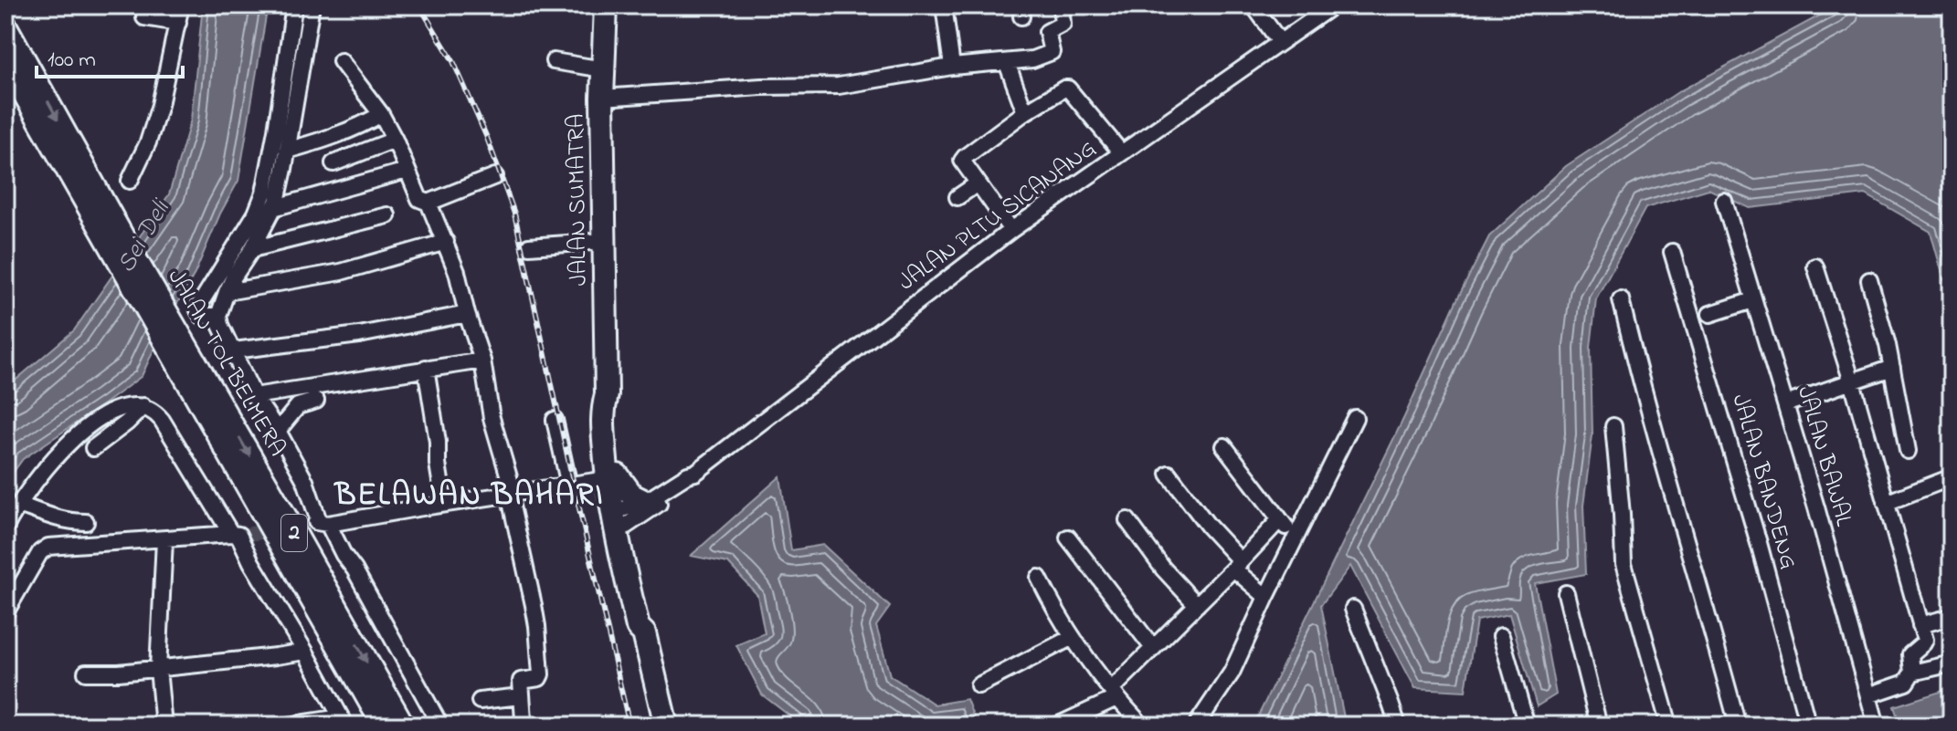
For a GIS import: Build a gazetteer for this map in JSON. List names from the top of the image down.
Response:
{
  "streets": {
    "highway": ["JALAN SUMATRA", "JALAN TOL BELMERA", "2"],
    "street": ["JALAN PLTU SICANANG", "JALAN BAWAL", "JALAN BANDENG"]
  },
  "crossings": [
    ["JALAN SUMATRA", "JALAN PLTU SICANANG"]
  ],
  "districts": ["BELAWAN BAHARI"],
  "water": ["Sei Deli"],
  "scale_bar": "100 m"
}
